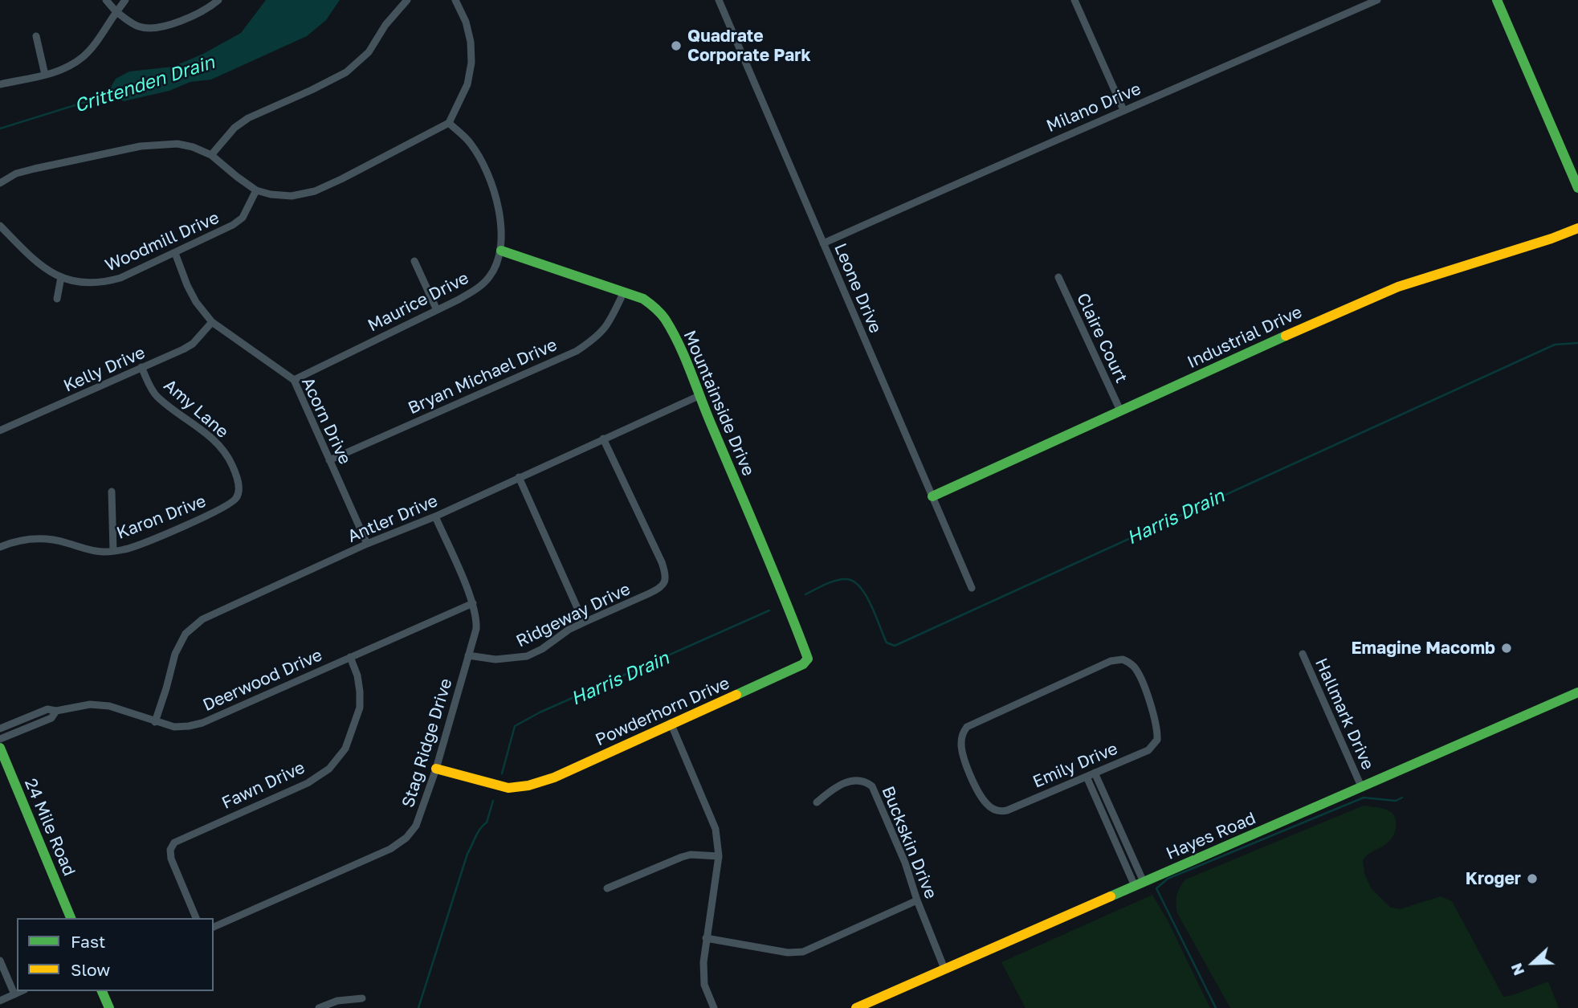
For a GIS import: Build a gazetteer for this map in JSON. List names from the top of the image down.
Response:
{
  "streets": {
    "street": [
      "Milano Drive",
      "Woodmill Drive",
      "Leone Drive",
      "Maurice Drive",
      "Industrial Drive",
      "Claire Court",
      "Kelly Drive",
      "Bryan Michael Drive",
      "Mountainside Drive",
      "Amy Lane",
      "Acorn Drive",
      "Karon Drive",
      "Antler Drive",
      "Ridgeway Drive",
      "Deerwood Drive",
      "Powderhorn Drive",
      "Hallmark Drive",
      "Stag Ridge Drive",
      "Emily Drive",
      "Fawn Drive",
      "24 Mile Road",
      "Hayes Road",
      "Buckskin Drive"
    ]
  },
  "crossings": [
    ["Milano Drive", "Leone Drive"],
    ["Woodmill Drive", "Acorn Drive"],
    ["Leone Drive", "Industrial Drive"],
    ["Maurice Drive", "Mountainside Drive"],
    ["Maurice Drive", "Acorn Drive"],
    ["Industrial Drive", "Claire Court"],
    ["Kelly Drive", "Amy Lane"],
    ["Kelly Drive", "Acorn Drive"],
    ["Bryan Michael Drive", "Mountainside Drive"],
    ["Bryan Michael Drive", "Acorn Drive"],
    ["Mountainside Drive", "Antler Drive"],
    ["Mountainside Drive", "Powderhorn Drive"],
    ["Amy Lane", "Karon Drive"],
    ["Acorn Drive", "Antler Drive"],
    ["Antler Drive", "Ridgeway Drive"],
    ["Antler Drive", "Deerwood Drive"],
    ["Antler Drive", "Stag Ridge Drive"],
    ["Ridgeway Drive", "Stag Ridge Drive"],
    ["Deerwood Drive", "Stag Ridge Drive"],
    ["Deerwood Drive", "Fawn Drive"],
    ["Powderhorn Drive", "Stag Ridge Drive"],
    ["Hallmark Drive", "Hayes Road"],
    ["Hayes Road", "Buckskin Drive"]
  ],
  "water": ["Crittenden Drain", "Harris Drain"],
  "places": ["Quadrate Corporate Park", "Emagine Macomb", "Kroger"],
  "legend": ["Fast", "Slow"],
  "north": "left"
}
